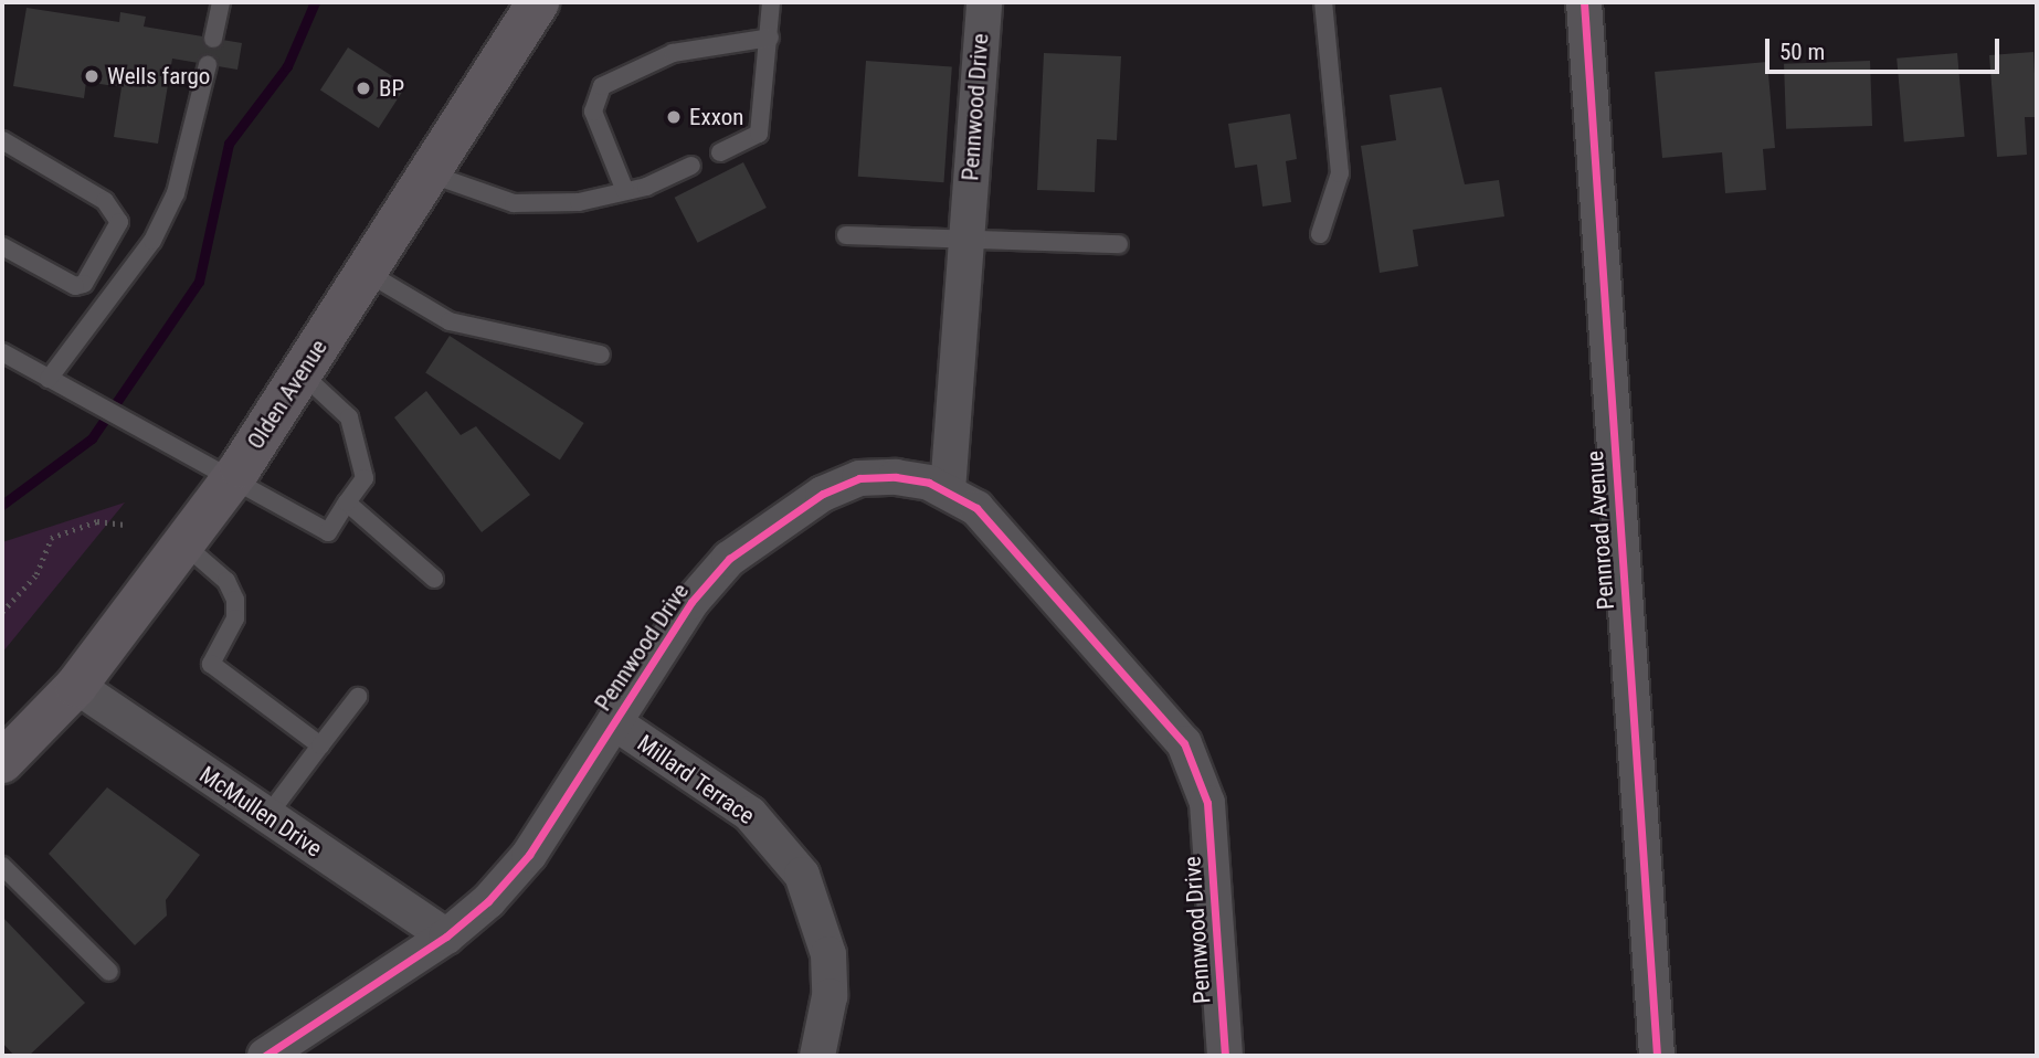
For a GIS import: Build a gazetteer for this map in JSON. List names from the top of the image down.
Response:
{
  "streets": {
    "main road": ["Olden Avenue"],
    "street": [
      "Pennwood Drive",
      "Pennroad Avenue",
      "Millard Terrace",
      "McMullen Drive"
    ]
  },
  "crossings": [
    ["Pennwood Drive", "Millard Terrace"],
    ["Pennwood Drive", "McMullen Drive"],
    ["Olden Avenue", "McMullen Drive"]
  ],
  "places": ["Wells fargo", "BP", "Exxon"],
  "scale_bar": "50 m"
}
